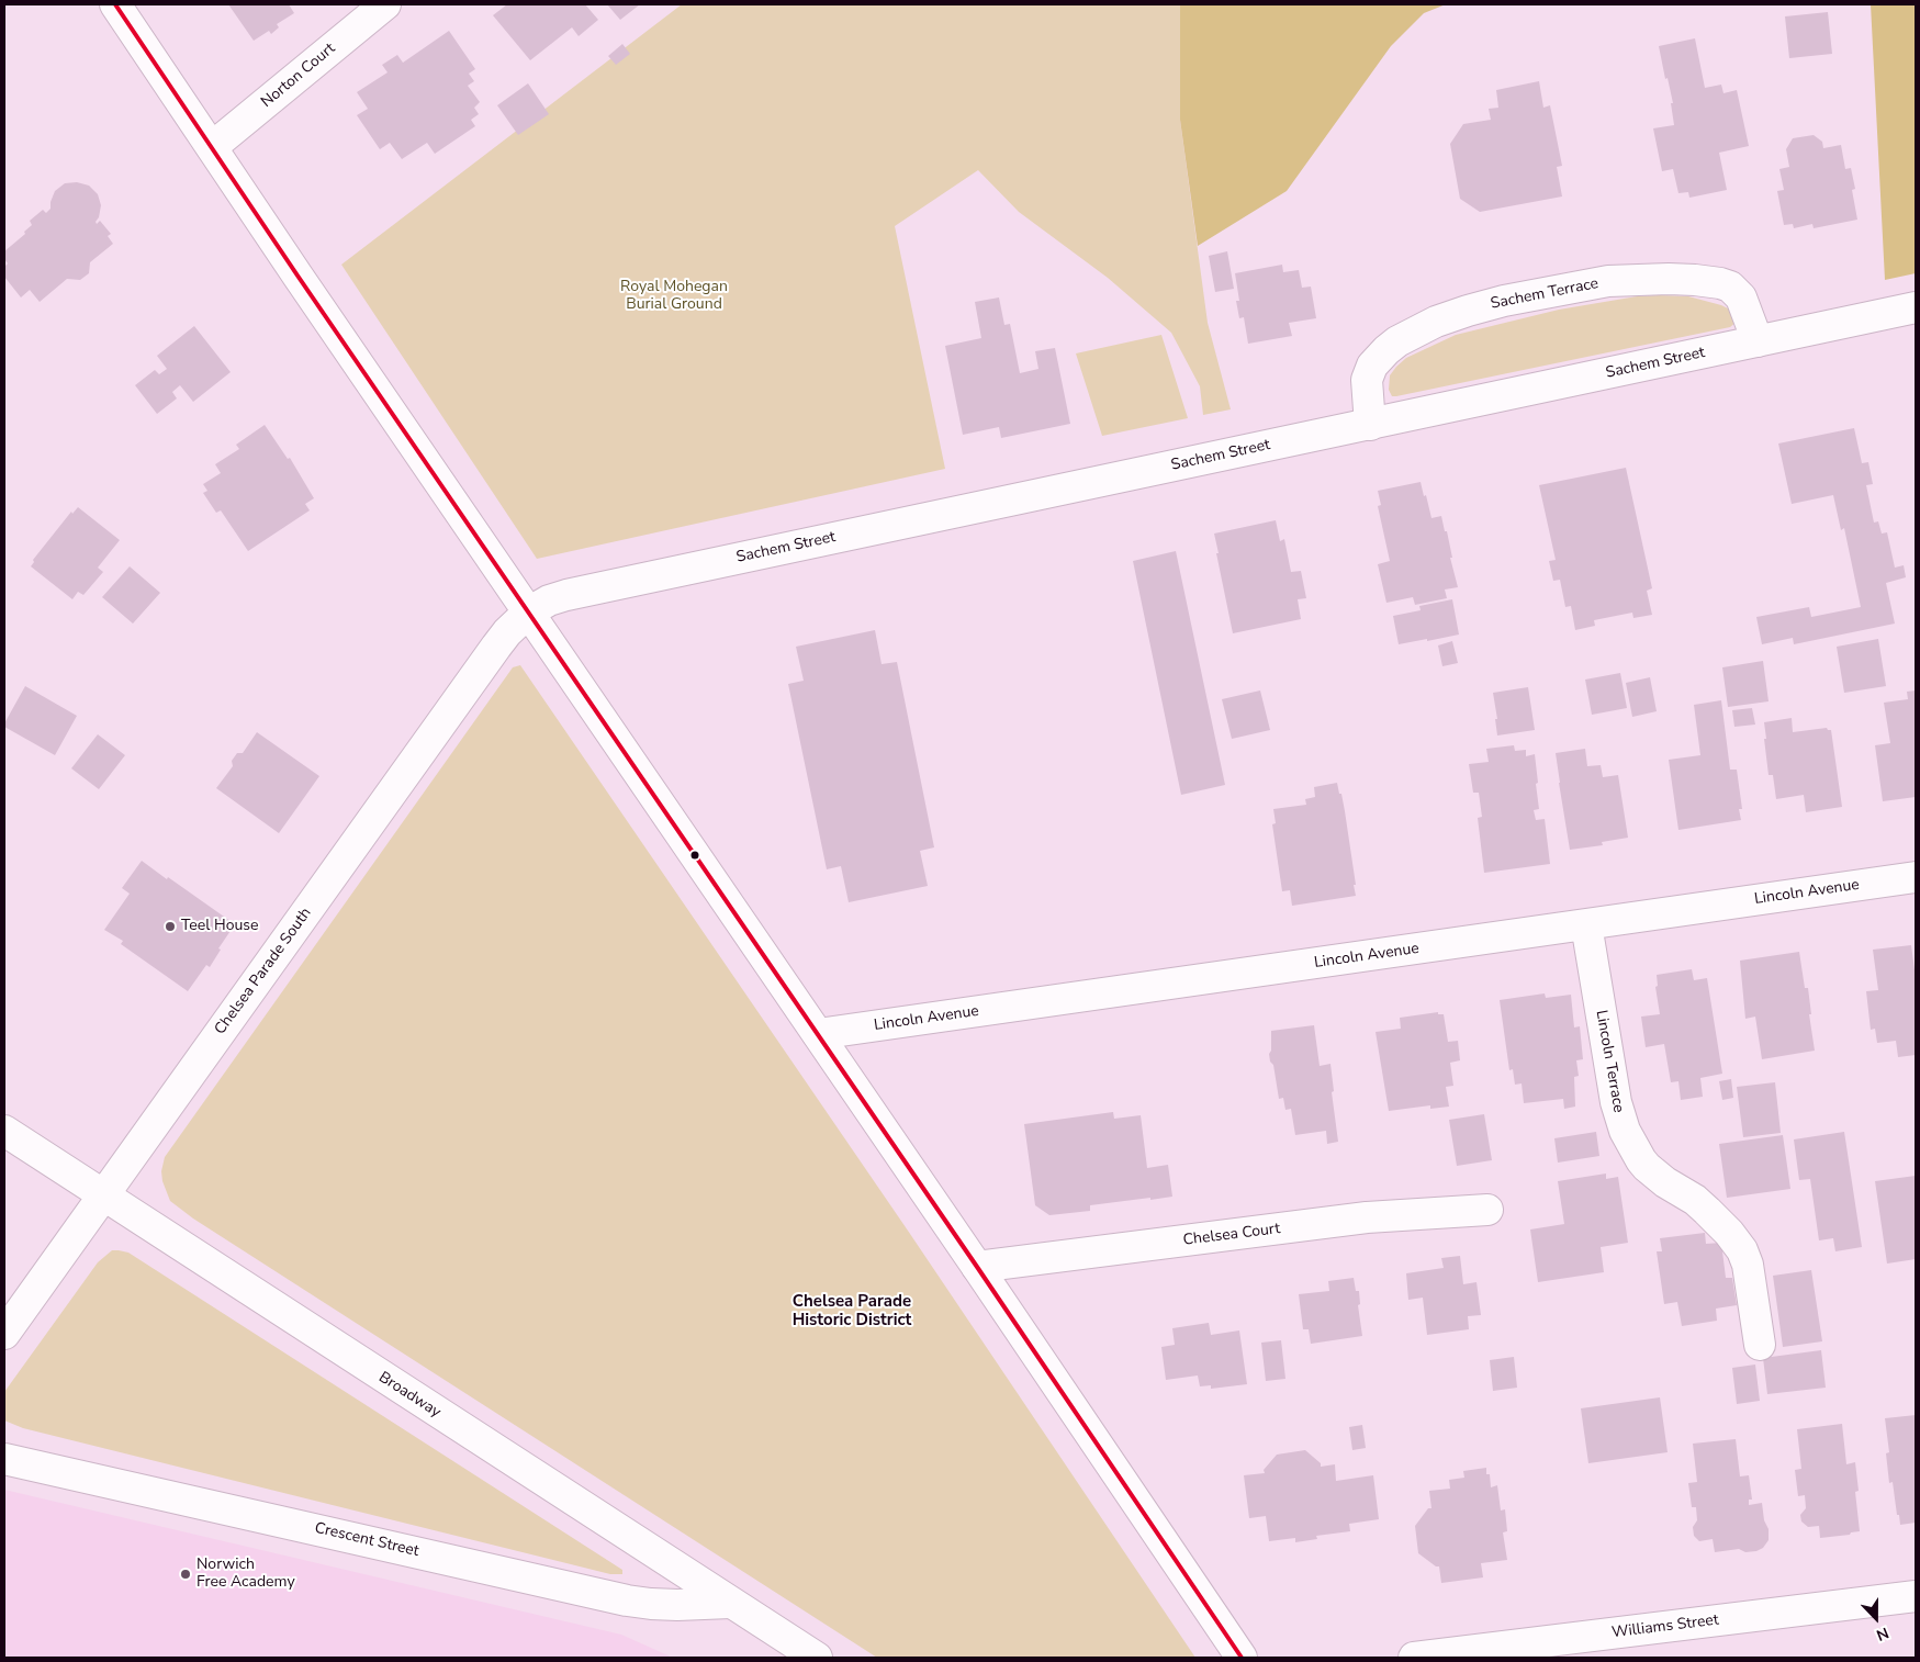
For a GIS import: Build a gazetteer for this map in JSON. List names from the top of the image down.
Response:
{
  "streets": {
    "main road": [
      "Norton Court",
      "Sachem Terrace",
      "Sachem Street",
      "Lincoln Avenue",
      "Chelsea Parade South",
      "Lincoln Terrace",
      "Chelsea Court",
      "Broadway",
      "Crescent Street",
      "Williams Street"
    ]
  },
  "crossings": [
    ["Sachem Terrace", "Sachem Street"],
    ["Sachem Street", "Chelsea Parade South"],
    ["Lincoln Avenue", "Lincoln Terrace"],
    ["Chelsea Parade South", "Broadway"],
    ["Broadway", "Crescent Street"]
  ],
  "districts": ["Chelsea Parade Historic District"],
  "parks": ["Royal Mohegan Burial Ground"],
  "places": ["Teel House", "Norwich Free Academy"],
  "north": "bottom"
}
